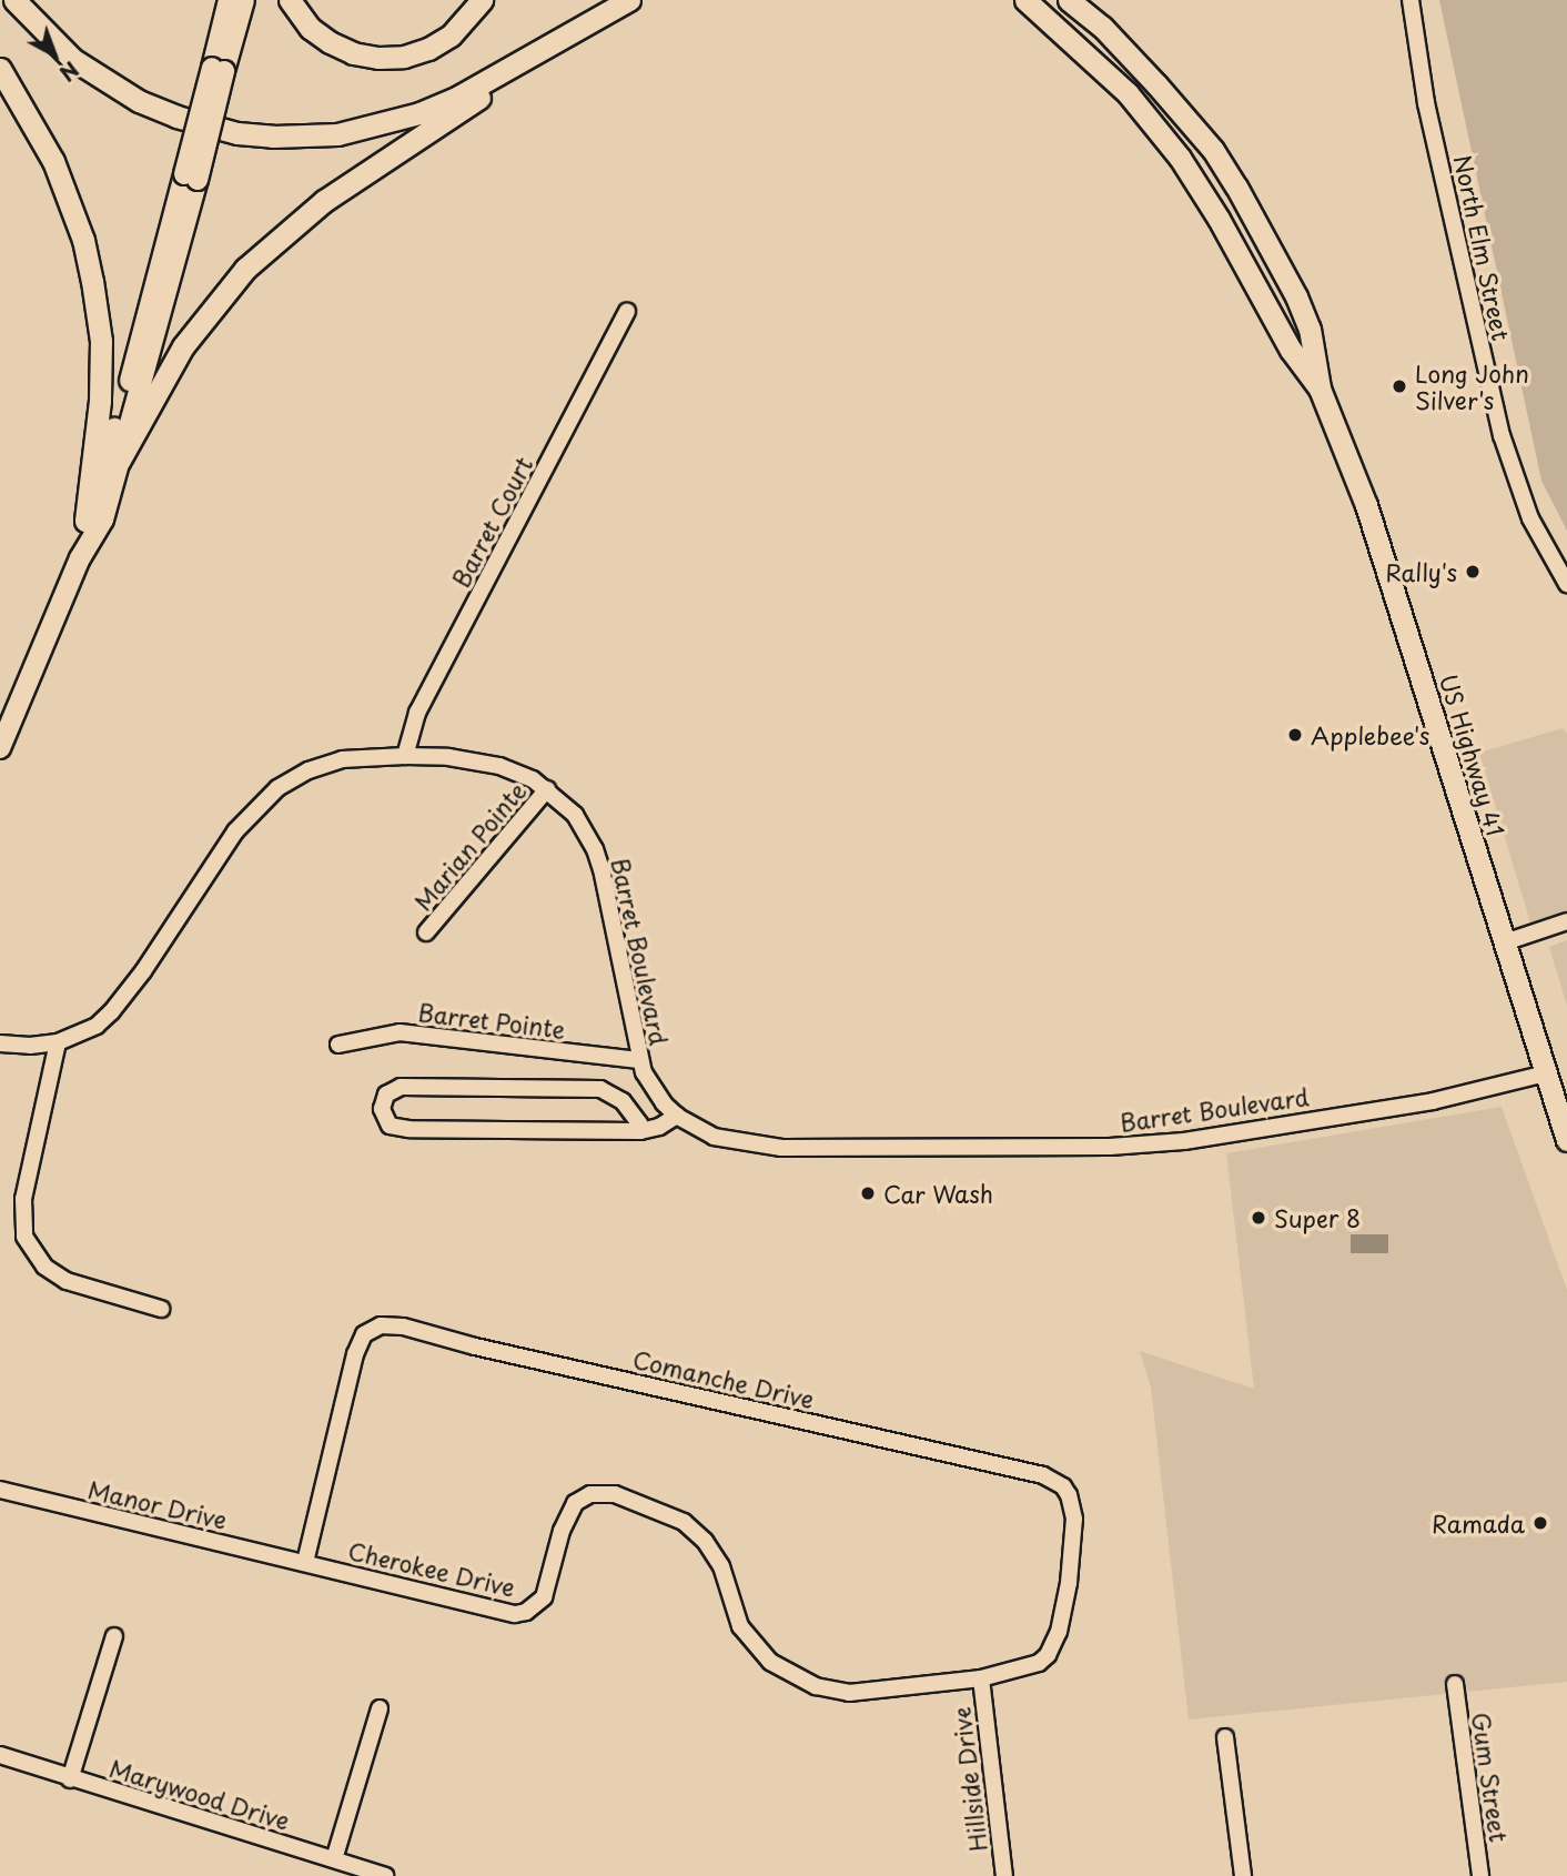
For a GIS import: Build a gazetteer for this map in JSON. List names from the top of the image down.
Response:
{
  "streets": {
    "highway": ["US Highway 41"],
    "street": [
      "North Elm Street",
      "Barret Court",
      "Marian Pointe",
      "Barret Boulevard",
      "Barret Pointe",
      "Comanche Drive",
      "Manor Drive",
      "Cherokee Drive",
      "Gum Street",
      "Hillside Drive",
      "Marywood Drive"
    ]
  },
  "crossings": [
    ["Barret Court", "Barret Boulevard"],
    ["US Highway 41", "Barret Boulevard"],
    ["Marian Pointe", "Barret Boulevard"],
    ["Barret Boulevard", "Barret Pointe"],
    ["Comanche Drive", "Manor Drive"],
    ["Comanche Drive", "Cherokee Drive"],
    ["Comanche Drive", "Hillside Drive"],
    ["Manor Drive", "Cherokee Drive"],
    ["Cherokee Drive", "Hillside Drive"]
  ],
  "places": [
    "Long John Silver's",
    "Rally's",
    "Applebee's",
    "Car Wash",
    "Super 8",
    "Ramada"
  ],
  "north": "bottom right"
}
